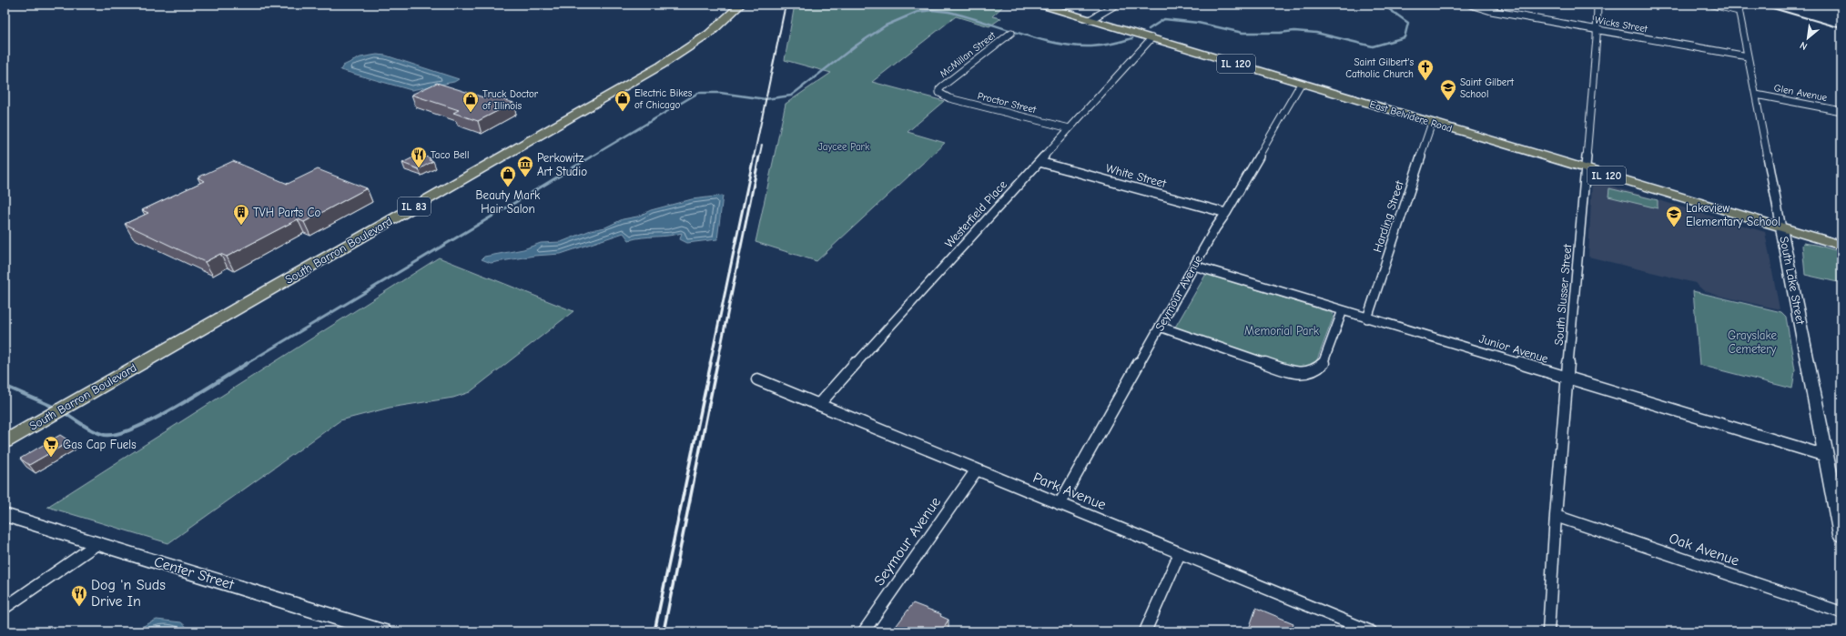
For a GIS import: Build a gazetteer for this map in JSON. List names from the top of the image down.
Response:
{
  "streets": {
    "main road": [
      "IL 120",
      "East Belvidere Road",
      "IL 83",
      "South Barron Boulevard"
    ],
    "street": [
      "Wicks Street",
      "McMillan Street",
      "Glen Avenue",
      "Proctor Street",
      "White Street",
      "Westerfield Place",
      "Harding Street",
      "South Lake Street",
      "Seymour Avenue",
      "South Slusser Street",
      "Junior Avenue",
      "Park Avenue",
      "Oak Avenue",
      "Center Street"
    ]
  },
  "crossings": [
    ["Wicks Street", "South Lake Street"],
    ["Wicks Street", "South Slusser Street"],
    ["McMillan Street", "Proctor Street"],
    ["IL 120", "East Belvidere Road"],
    ["IL 120", "South Lake Street"],
    ["Glen Avenue", "South Lake Street"],
    ["Proctor Street", "Westerfield Place"],
    ["East Belvidere Road", "Westerfield Place"],
    ["East Belvidere Road", "Harding Street"],
    ["East Belvidere Road", "South Lake Street"],
    ["East Belvidere Road", "Seymour Avenue"],
    ["East Belvidere Road", "South Slusser Street"],
    ["White Street", "Westerfield Place"],
    ["White Street", "Seymour Avenue"],
    ["Westerfield Place", "Park Avenue"],
    ["Harding Street", "Junior Avenue"],
    ["South Lake Street", "Junior Avenue"],
    ["Seymour Avenue", "Junior Avenue"],
    ["Seymour Avenue", "Park Avenue"],
    ["South Slusser Street", "Junior Avenue"],
    ["South Slusser Street", "Oak Avenue"]
  ],
  "parks": ["Jaycee Park", "Memorial Park", "Grayslake Cemetery"],
  "places": {
    "church": ["Saint Gilbert's Catholic Church"],
    "school or university": ["Saint Gilbert School", "Lakeview Elementary School"],
    "shop": ["Electric Bikes of Chicago", "Truck Doctor of Illinois", "Beauty Mark Hair Salon"],
    "restaurant": ["Taco Bell", "Dog 'n Suds Drive In"],
    "museum": ["Perkowitz Art Studio"],
    "building": ["TVH Parts Co"],
    "supermarket": ["Gas Cap Fuels"]
  },
  "north": "bottom left"
}
